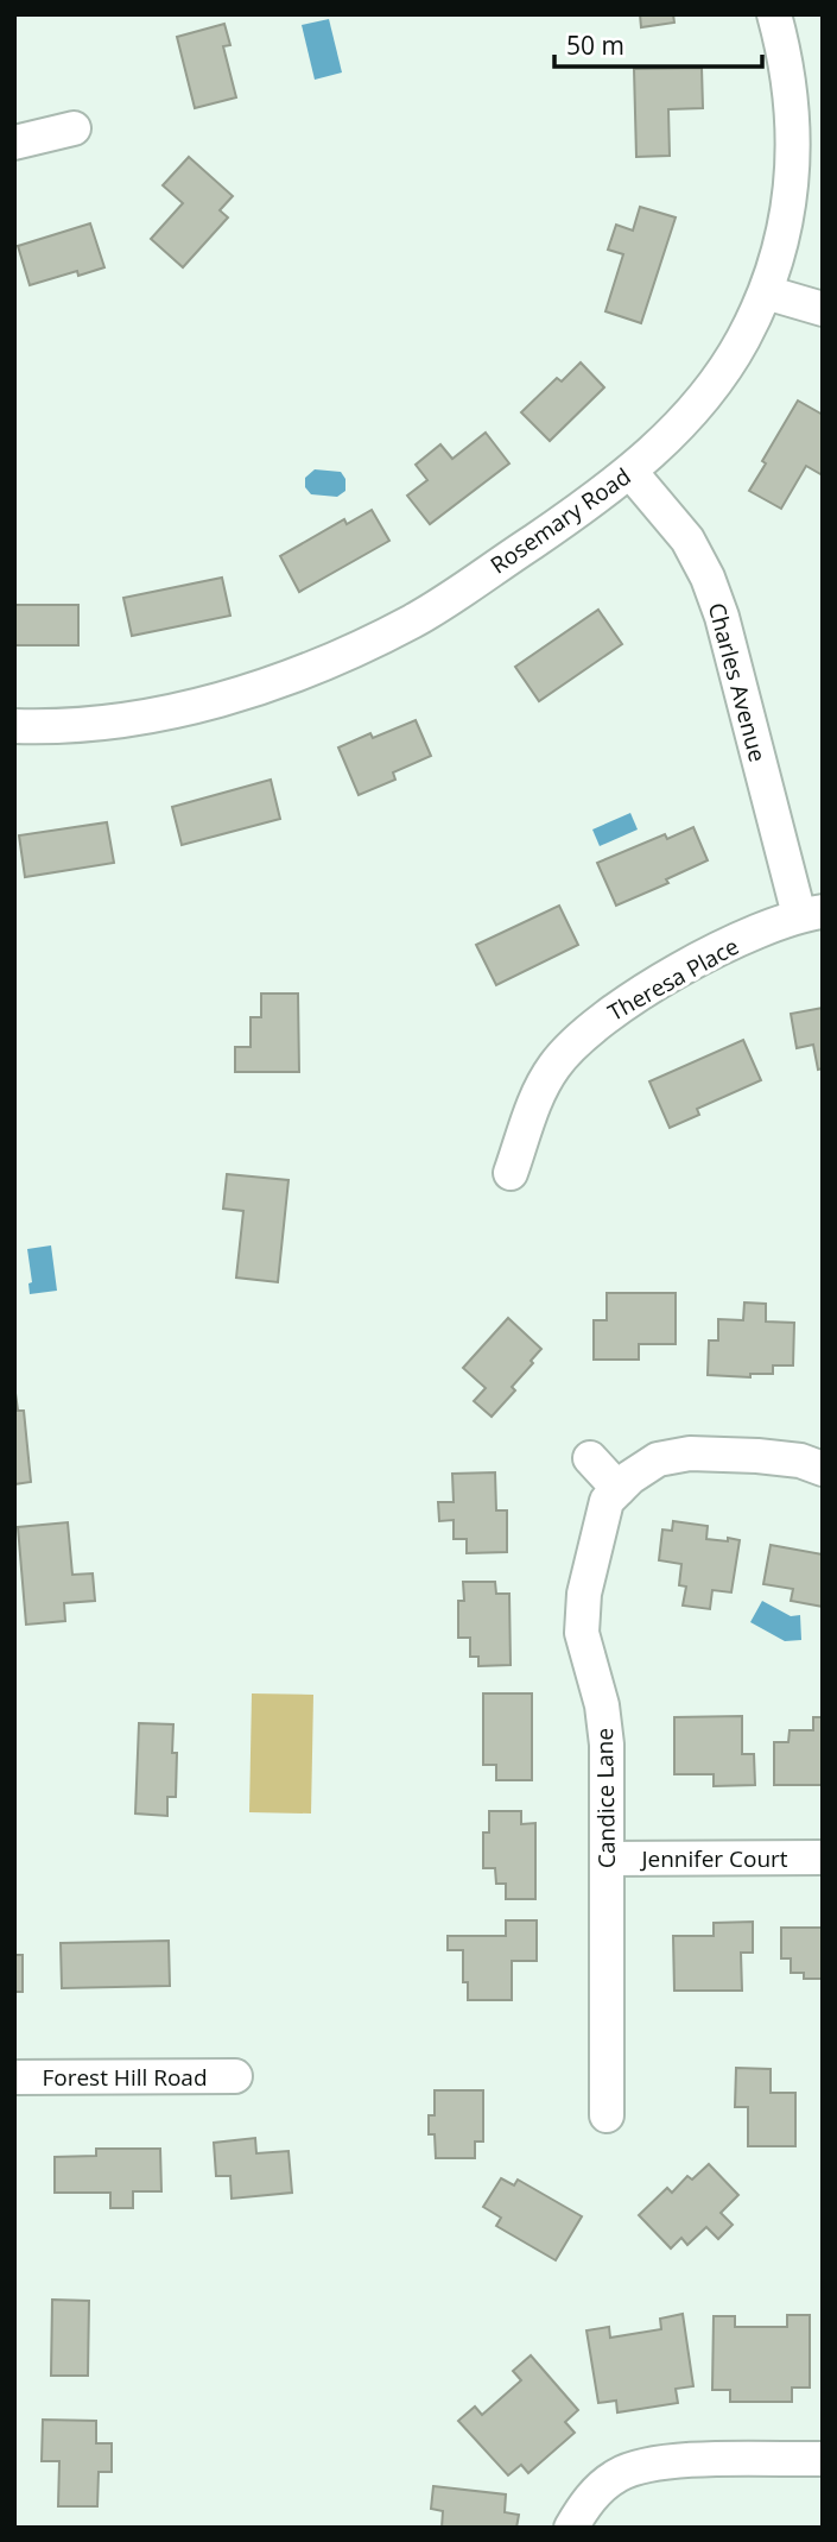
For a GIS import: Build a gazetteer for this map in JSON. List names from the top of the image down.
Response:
{
  "streets": {
    "street": [
      "Rosemary Road",
      "Charles Avenue",
      "Theresa Place",
      "Candice Lane",
      "Jennifer Court",
      "Forest Hill Road"
    ]
  },
  "crossings": [
    ["Rosemary Road", "Charles Avenue"],
    ["Charles Avenue", "Theresa Place"],
    ["Candice Lane", "Jennifer Court"]
  ],
  "scale_bar": "50 m"
}
